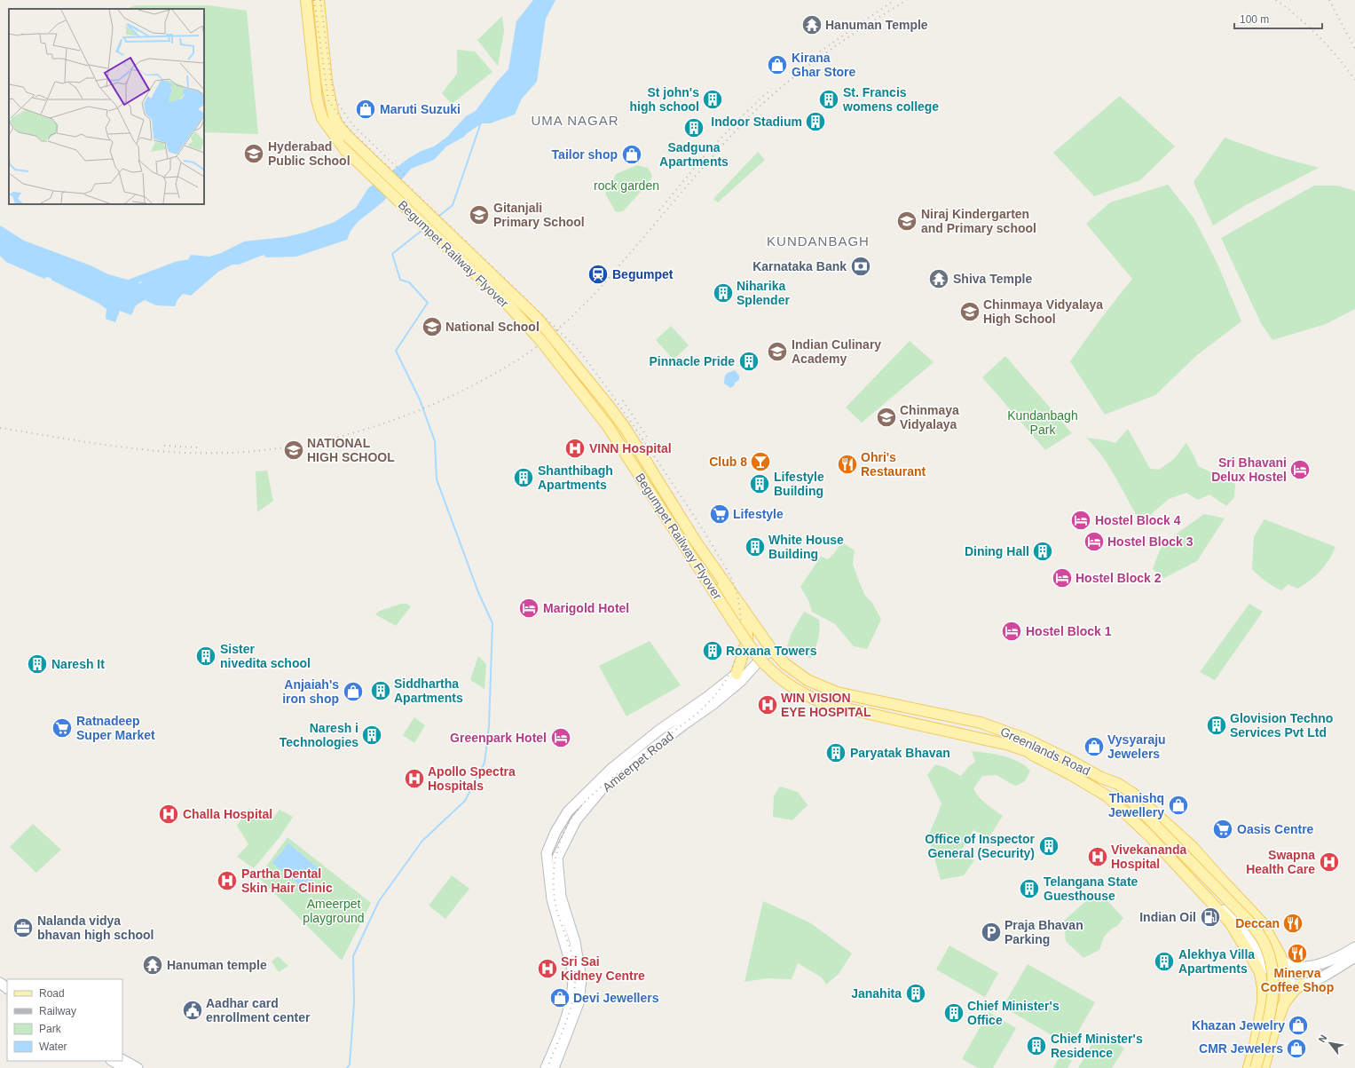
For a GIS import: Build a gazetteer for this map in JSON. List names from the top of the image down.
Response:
{
  "streets": {
    "main road": ["Begumpet Railway Flyover", "Greenlands Road", "Ameerpet Road"]
  },
  "crossings": [
    ["Begumpet Railway Flyover", "Greenlands Road"],
    ["Greenlands Road", "Ameerpet Road"]
  ],
  "districts": ["UMA NAGAR", "KUNDANBAGH"],
  "parks": ["rock garden", "Kundanbagh Park", "Ameerpet playground"],
  "places": {
    "temple": ["Hanuman Temple", "Shiva Temple", "Hanuman temple"],
    "shop": [
      "Kirana Ghar Store",
      "Maruti Suzuki",
      "Tailor shop",
      "Anjaiah's iron shop",
      "Vysyaraju Jewelers",
      "Thanishq Jewellery",
      "Devi Jewellers",
      "Khazan Jewelry",
      "CMR Jewelers"
    ],
    "building": [
      "St john's high school",
      "St. Francis womens college",
      "Indoor Stadium",
      "Sadguna Apartments",
      "Niharika Splender",
      "Pinnacle Pride",
      "Shanthibagh Apartments",
      "Lifestyle Building",
      "White House Building",
      "Dining Hall",
      "Roxana Towers",
      "Sister nivedita school",
      "Naresh It",
      "Siddhartha Apartments",
      "Glovision Techno Services Pvt Ltd",
      "Naresh i Technologies",
      "Paryatak Bhavan",
      "Office of Inspector General (Security)",
      "Telangana State Guesthouse",
      "Alekhya Villa Apartments",
      "Janahita",
      "Chief Minister's Office",
      "Chief Minister's Residence"
    ],
    "school or university": [
      "Hyderabad Public School",
      "Gitanjali Primary School",
      "Niraj Kindergarten and Primary school",
      "Chinmaya Vidyalaya High School",
      "National School",
      "Indian Culinary Academy",
      "Chinmaya Vidyalaya",
      "NATIONAL HIGH SCHOOL"
    ],
    "bank": ["Karnataka Bank"],
    "station": ["Begumpet"],
    "hospital": [
      "VINN Hospital",
      "WIN VISION EYE HOSPITAL",
      "Apollo Spectra Hospitals",
      "Challa Hospital",
      "Vivekananda Hospital",
      "Swapna Health Care",
      "Partha Dental Skin Hair Clinic",
      "Sri Sai Kidney Centre"
    ],
    "bar": ["Club 8"],
    "restaurant": ["Ohri's Restaurant", "Deccan", "Minerva Coffee Shop"],
    "hotel": [
      "Sri Bhavani Delux Hostel",
      "Hostel Block 4",
      "Hostel Block 3",
      "Hostel Block 2",
      "Marigold Hotel",
      "Hostel Block 1",
      "Greenpark Hotel"
    ],
    "supermarket": ["Lifestyle", "Ratnadeep Super Market", "Oasis Centre"],
    "fuel station": ["Indian Oil"],
    "office": ["Nalanda vidya bhavan high school"],
    "parking": ["Praja Bhavan Parking"],
    "public building": ["Aadhar card enrollment center"]
  },
  "legend": [
    "Road",
    "Railway",
    "Park",
    "Water"
  ],
  "scale_bar": "100 m",
  "north": "top left"
}
